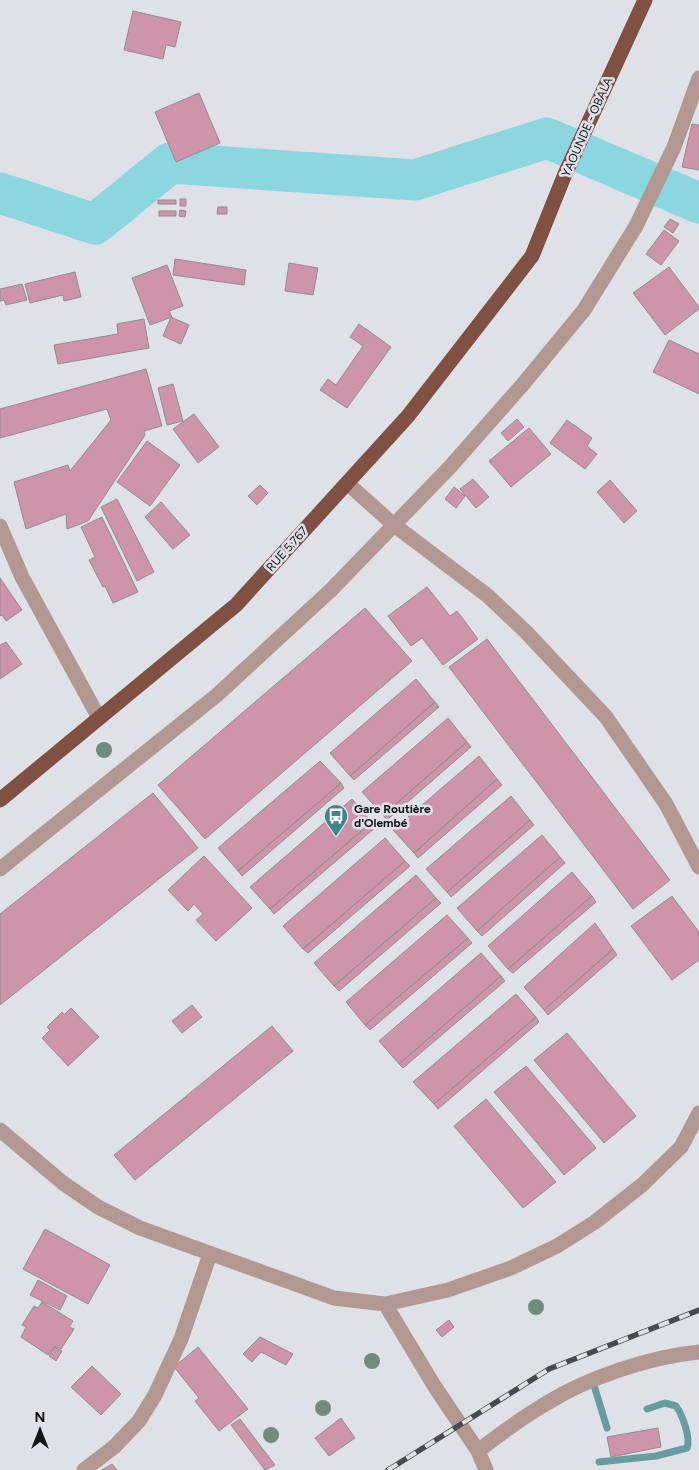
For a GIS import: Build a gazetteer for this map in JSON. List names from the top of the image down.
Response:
{
  "streets": {
    "highway": ["YAOUNDE - OBALA", "RUE 5.767"]
  },
  "crossings": [
    ["YAOUNDE - OBALA", "RUE 5.767"]
  ],
  "places": {
    "bus stop": ["Gare Routière d'Olembé"]
  },
  "north": "top"
}
